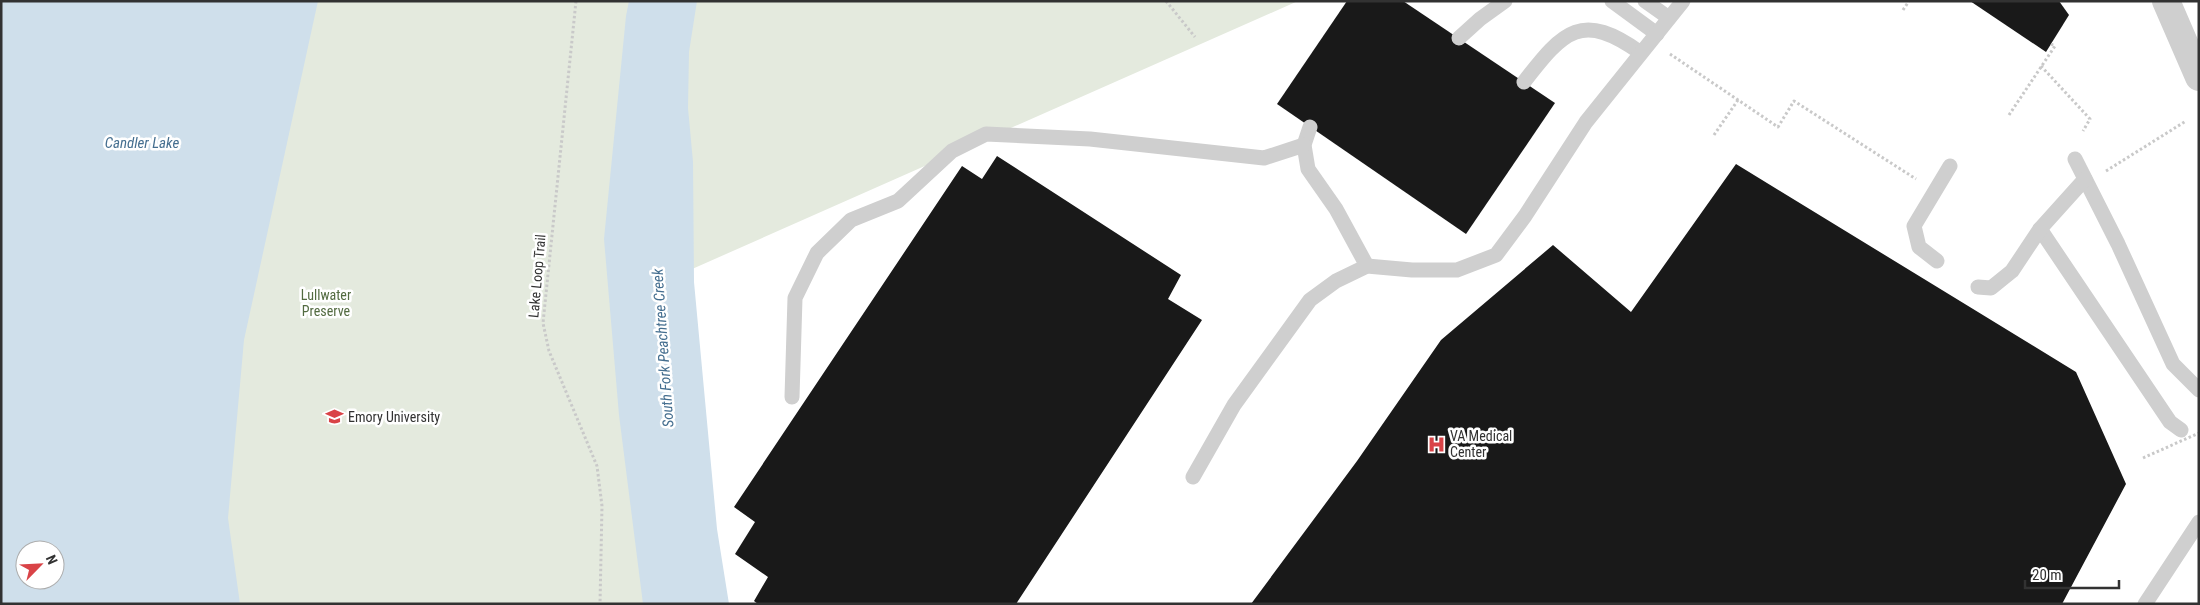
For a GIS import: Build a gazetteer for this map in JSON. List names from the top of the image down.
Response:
{
  "streets": {
    "path": ["Lake Loop Trail"]
  },
  "water": ["Candler Lake", "South Fork Peachtree Creek"],
  "parks": ["Lullwater Preserve"],
  "places": {
    "school or university": ["Emory University"],
    "hospital": ["VA Medical Center"]
  },
  "scale_bar": "20 m",
  "north": "top right"
}
